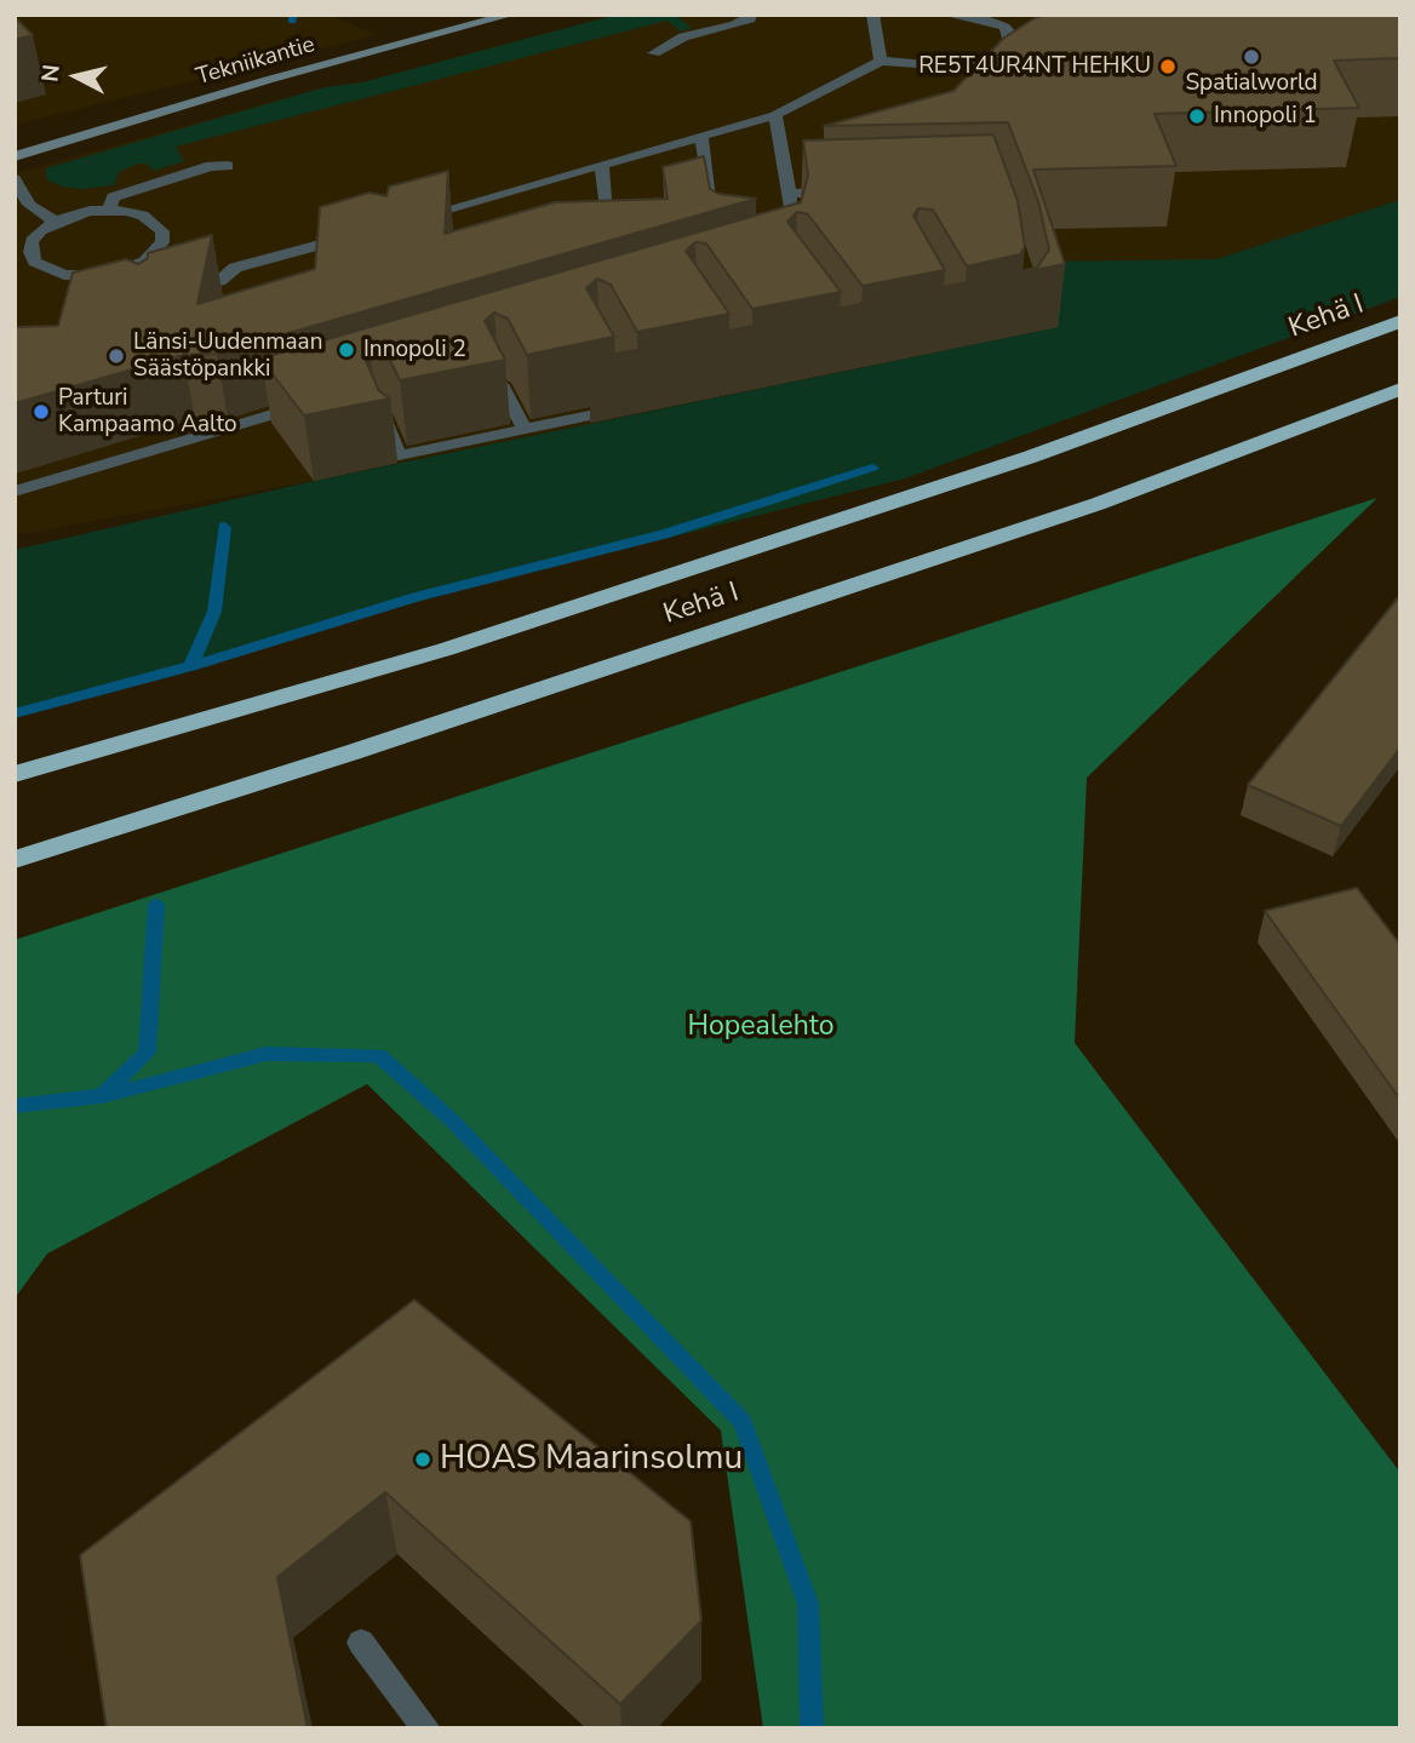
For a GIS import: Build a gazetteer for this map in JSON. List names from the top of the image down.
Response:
{
  "streets": {
    "highway": ["Kehä I"],
    "main road": ["Tekniikantie"]
  },
  "parks": ["Hopealehto"],
  "places": [
    "Spatialworld",
    "RE5T4UR4NT HEHKU",
    "Innopoli 1",
    "Innopoli 2",
    "Länsi-Uudenmaan Säästöpankki",
    "Parturi Kampaamo Aalto",
    "HOAS Maarinsolmu"
  ],
  "north": "left"
}
